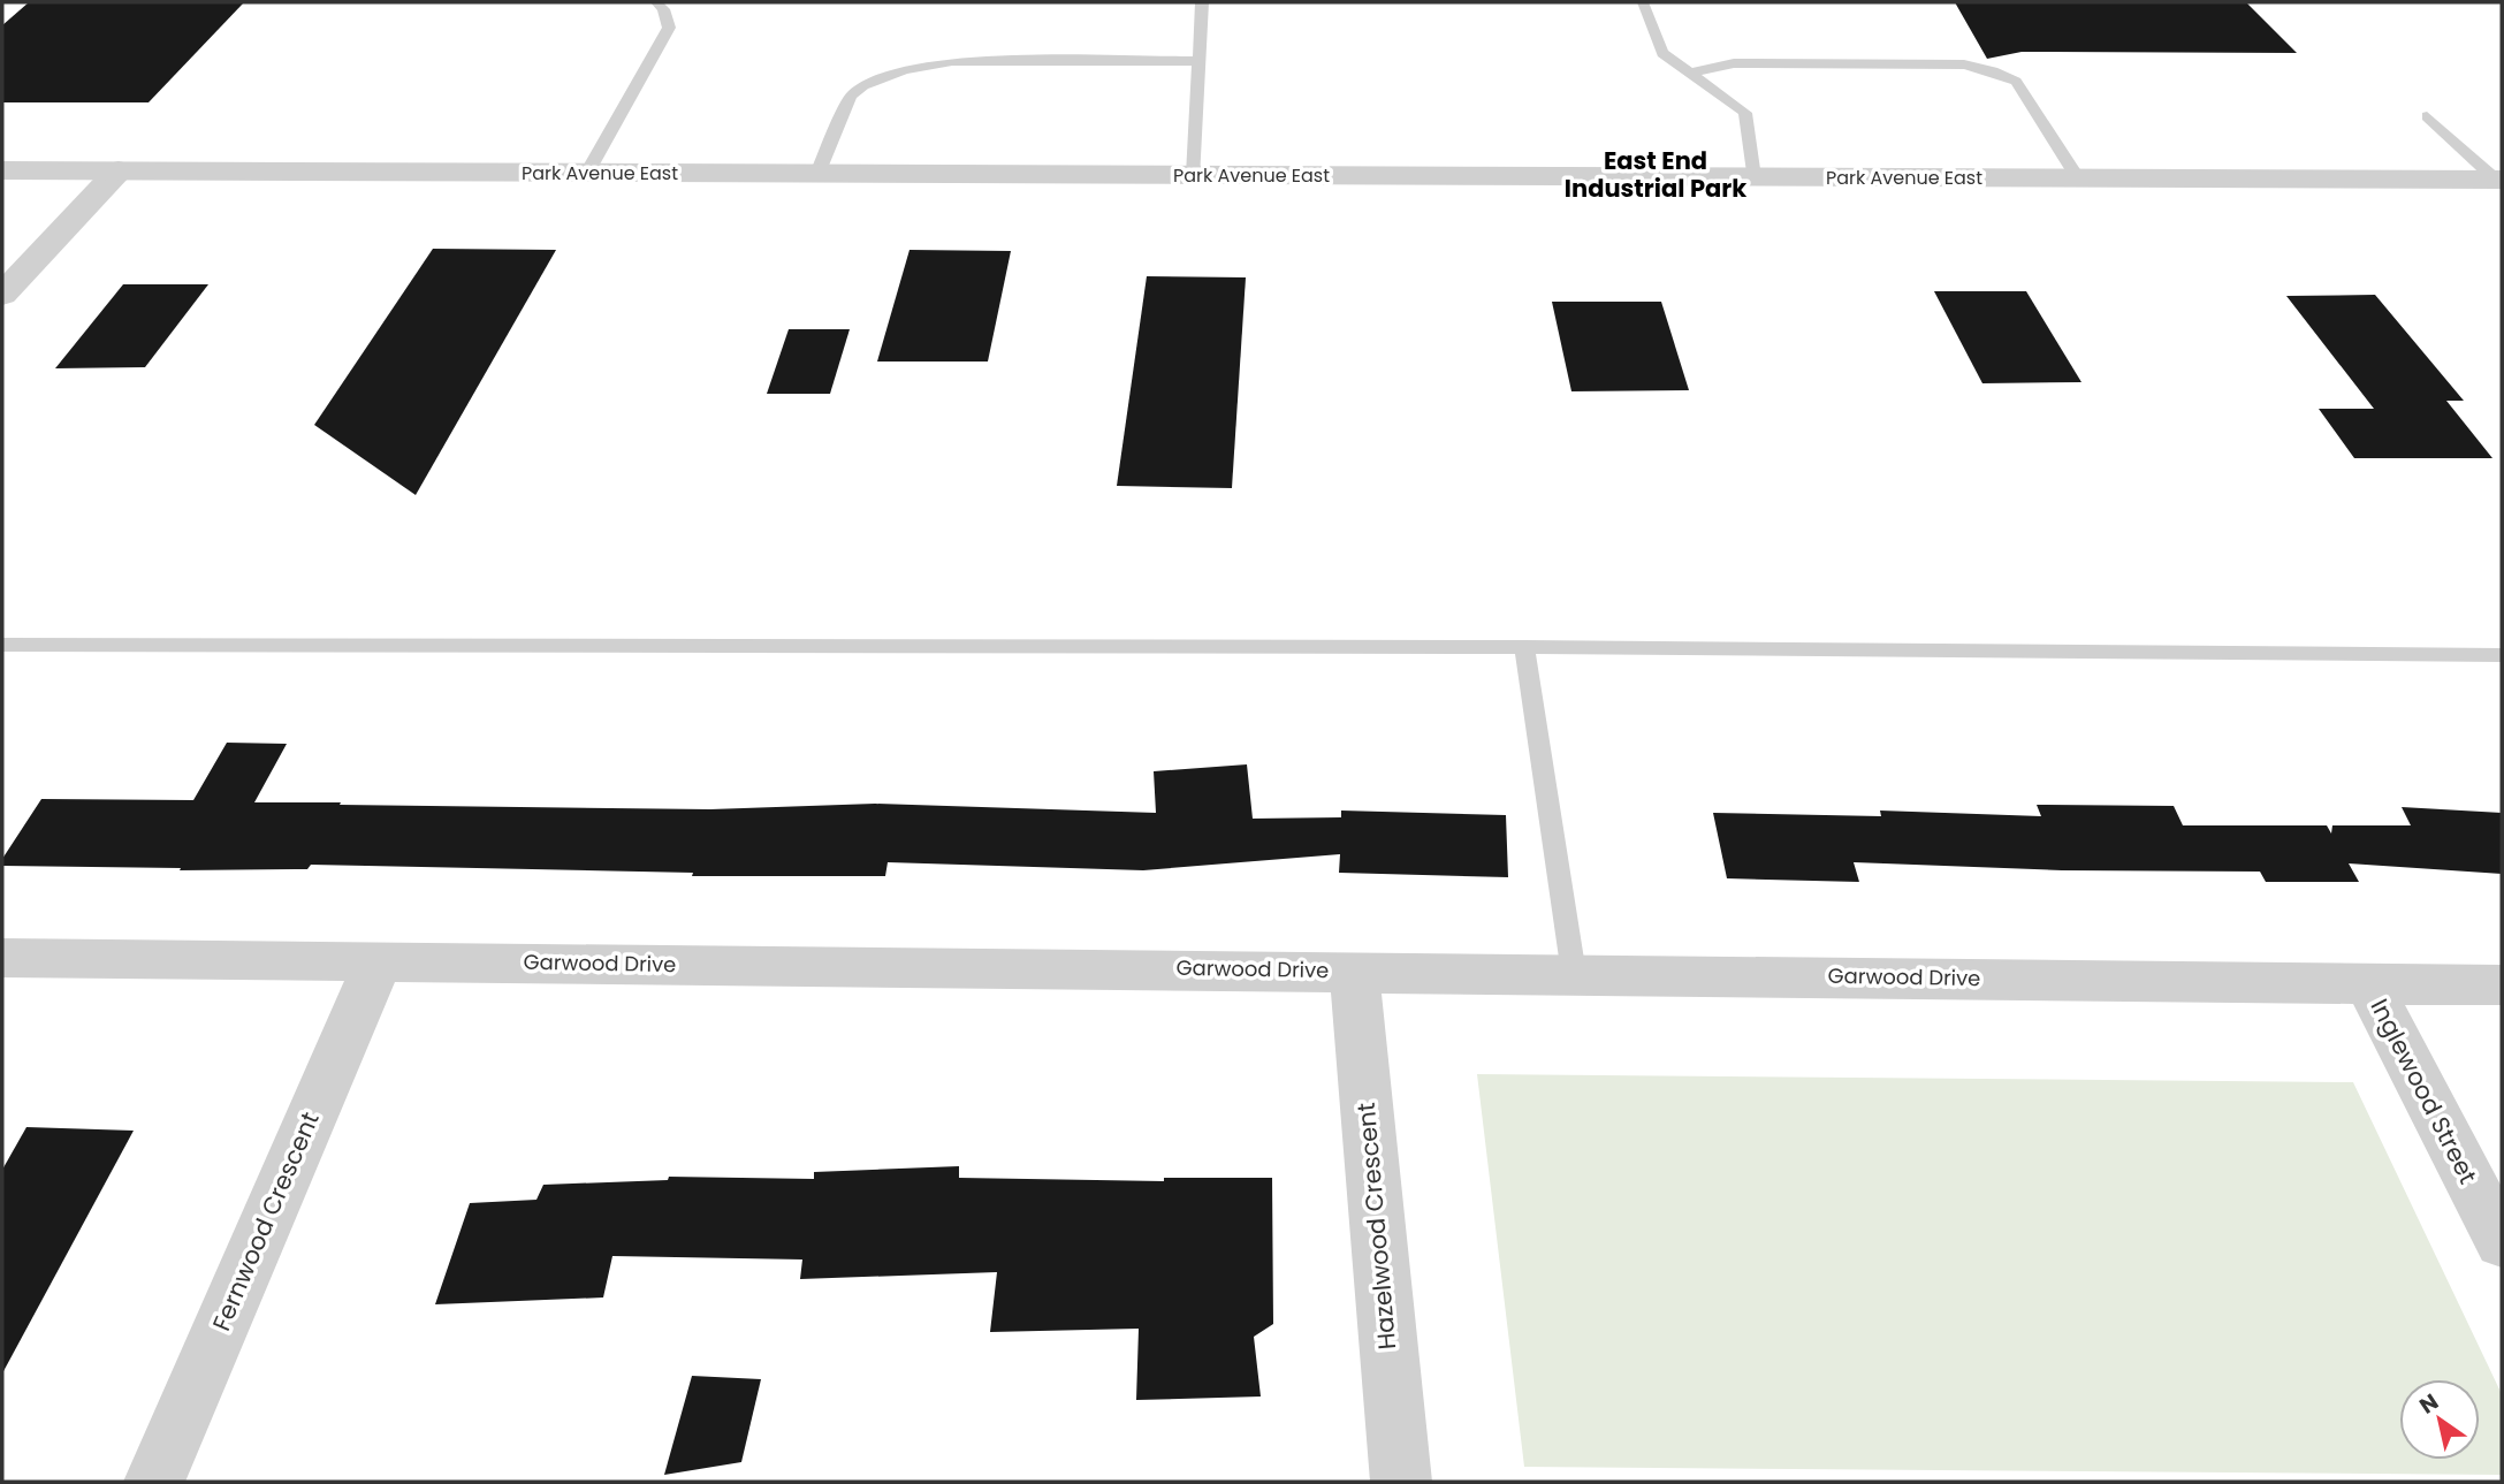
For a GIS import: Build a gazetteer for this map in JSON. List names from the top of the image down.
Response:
{
  "streets": {
    "street": [
      "Park Avenue East",
      "Garwood Drive",
      "Inglewood Street",
      "Fernwood Crescent",
      "Hazelwood Crescent"
    ]
  },
  "crossings": [
    ["Garwood Drive", "Inglewood Street"],
    ["Garwood Drive", "Fernwood Crescent"],
    ["Garwood Drive", "Hazelwood Crescent"]
  ],
  "districts": ["East End Industrial Park"],
  "north": "top left"
}
